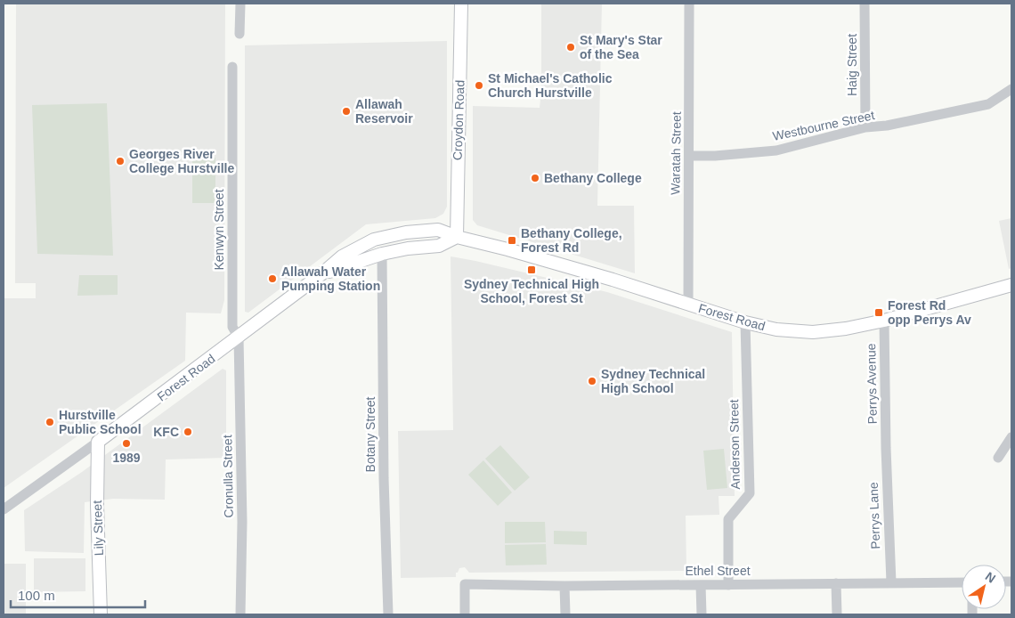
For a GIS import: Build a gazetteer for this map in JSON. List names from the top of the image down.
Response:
{
  "streets": {
    "main road": ["Croydon Road", "Forest Road", "Lily Street"],
    "street": [
      "Haig Street",
      "Westbourne Street",
      "Waratah Street",
      "Kenwyn Street",
      "Perrys Avenue",
      "Botany Street",
      "Anderson Street",
      "Cronulla Street",
      "Perrys Lane",
      "Ethel Street"
    ]
  },
  "crossings": [
    ["Haig Street", "Westbourne Street"],
    ["Croydon Road", "Forest Road"],
    ["Westbourne Street", "Waratah Street"],
    ["Waratah Street", "Forest Road"],
    ["Kenwyn Street", "Forest Road"],
    ["Kenwyn Street", "Cronulla Street"],
    ["Forest Road", "Perrys Avenue"],
    ["Forest Road", "Botany Street"],
    ["Forest Road", "Anderson Street"],
    ["Forest Road", "Cronulla Street"],
    ["Forest Road", "Lily Street"],
    ["Perrys Avenue", "Perrys Lane"],
    ["Anderson Street", "Ethel Street"],
    ["Perrys Lane", "Ethel Street"]
  ],
  "places": {
    "other": [
      "St Mary's Star of the Sea",
      "St Michael's Catholic Church Hurstville",
      "Allawah Reservoir",
      "Georges River College Hurstville",
      "Bethany College",
      "Allawah Water Pumping Station",
      "Sydney Technical High School",
      "Hurstville Public School",
      "KFC",
      "1989"
    ],
    "transit": ["Bethany College, Forest Rd", "Sydney Technical High School, Forest St", "Forest Rd opp Perrys Av"]
  },
  "scale_bar": "100 m",
  "north": "top right"
}
